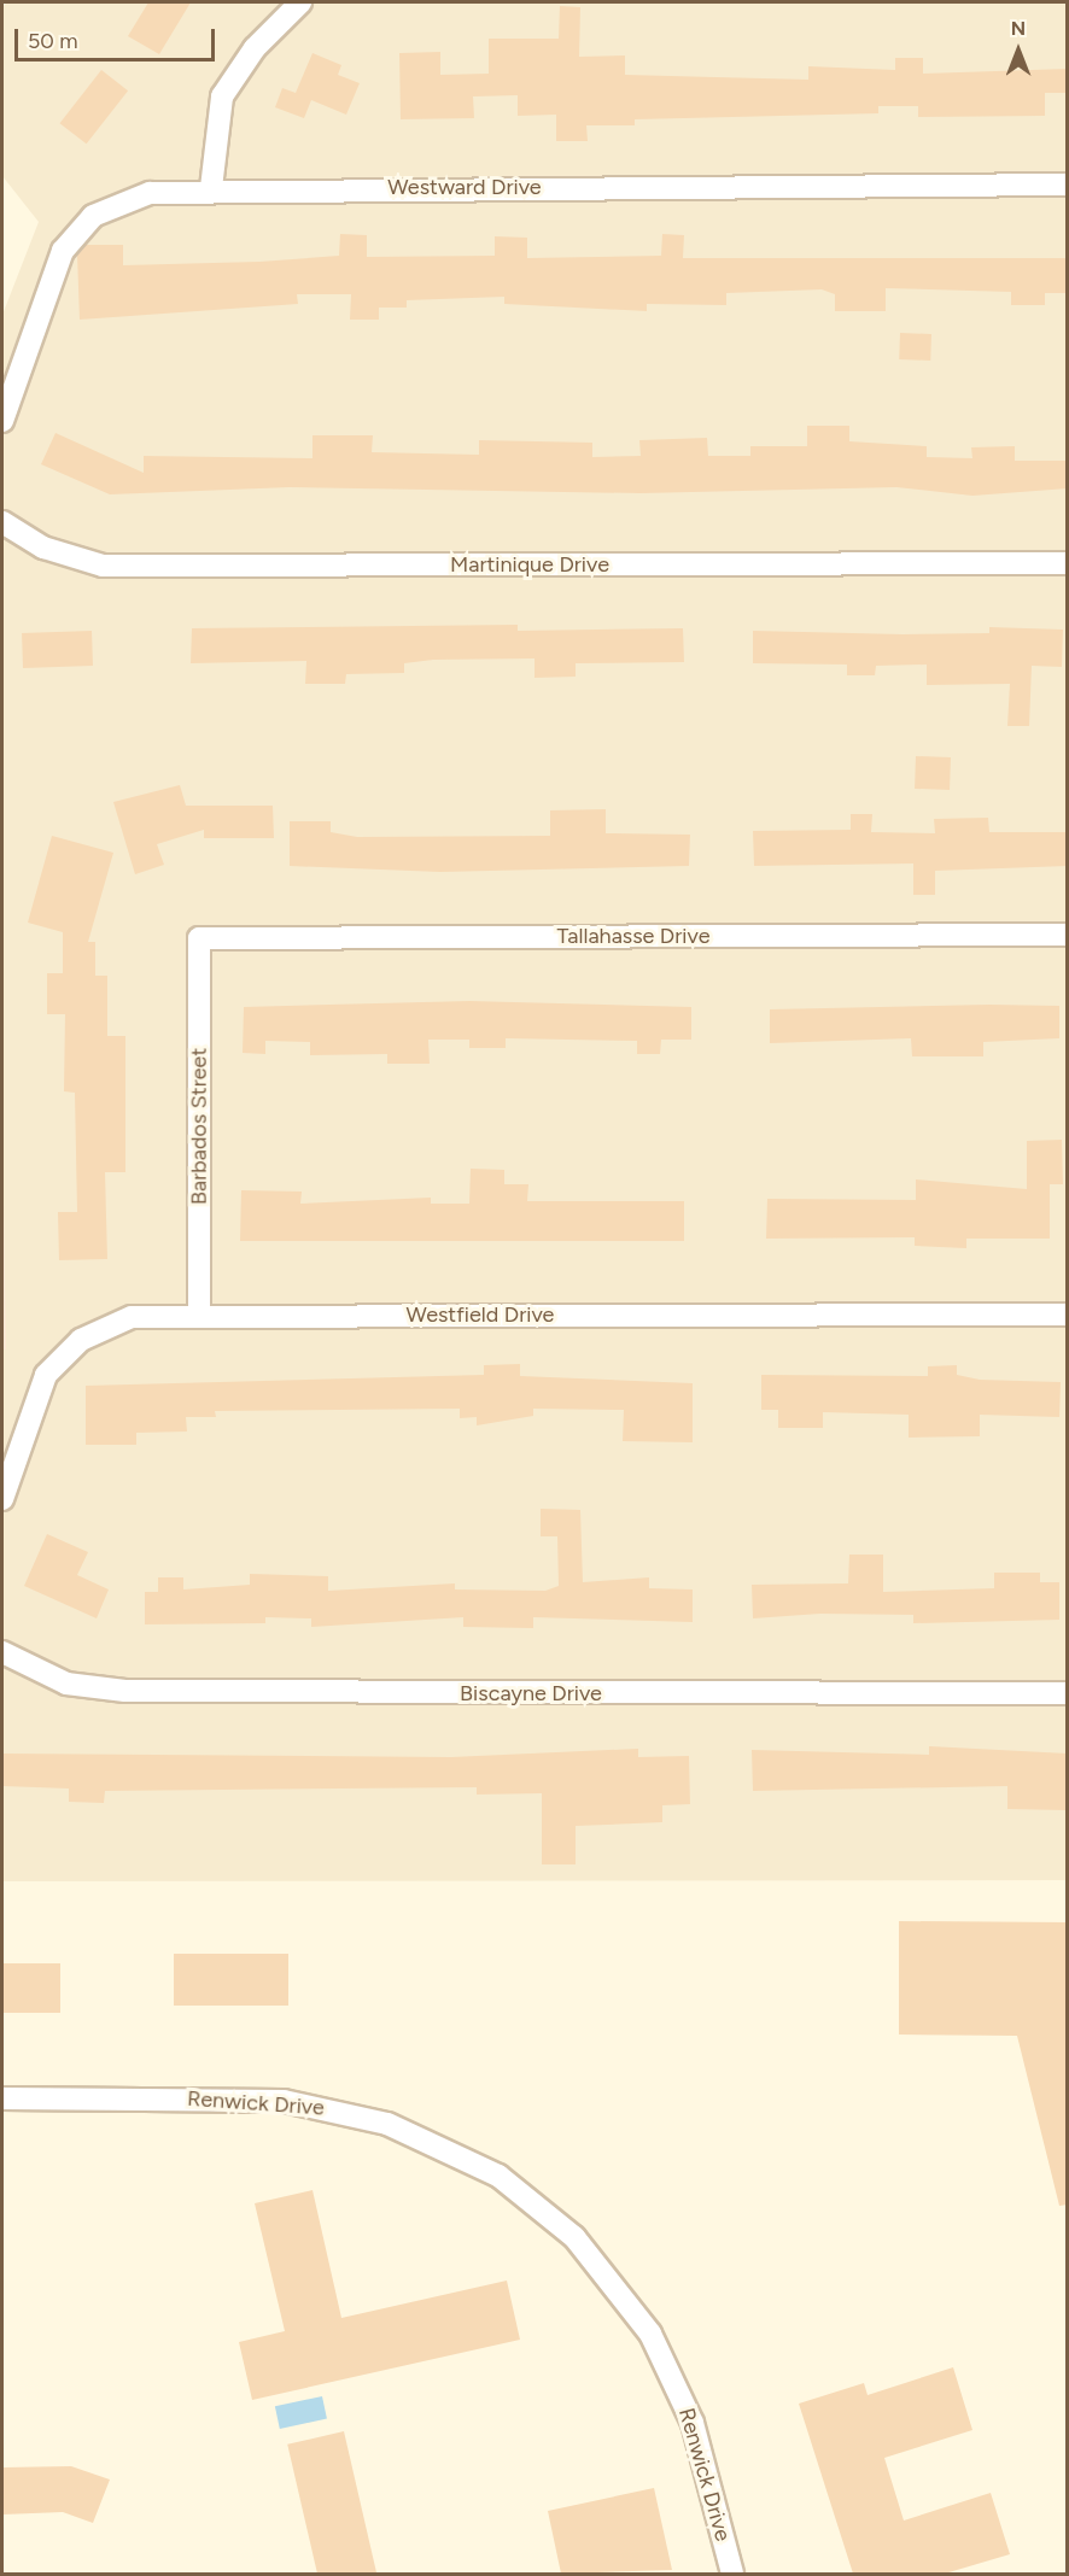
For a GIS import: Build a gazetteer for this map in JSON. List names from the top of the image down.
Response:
{
  "streets": {
    "street": [
      "Westward Drive",
      "Martinique Drive",
      "Tallahasse Drive",
      "Barbados Street",
      "Westfield Drive",
      "Biscayne Drive",
      "Renwick Drive"
    ]
  },
  "crossings": [
    ["Tallahasse Drive", "Barbados Street"],
    ["Barbados Street", "Westfield Drive"]
  ],
  "scale_bar": "50 m",
  "north": "top"
}
